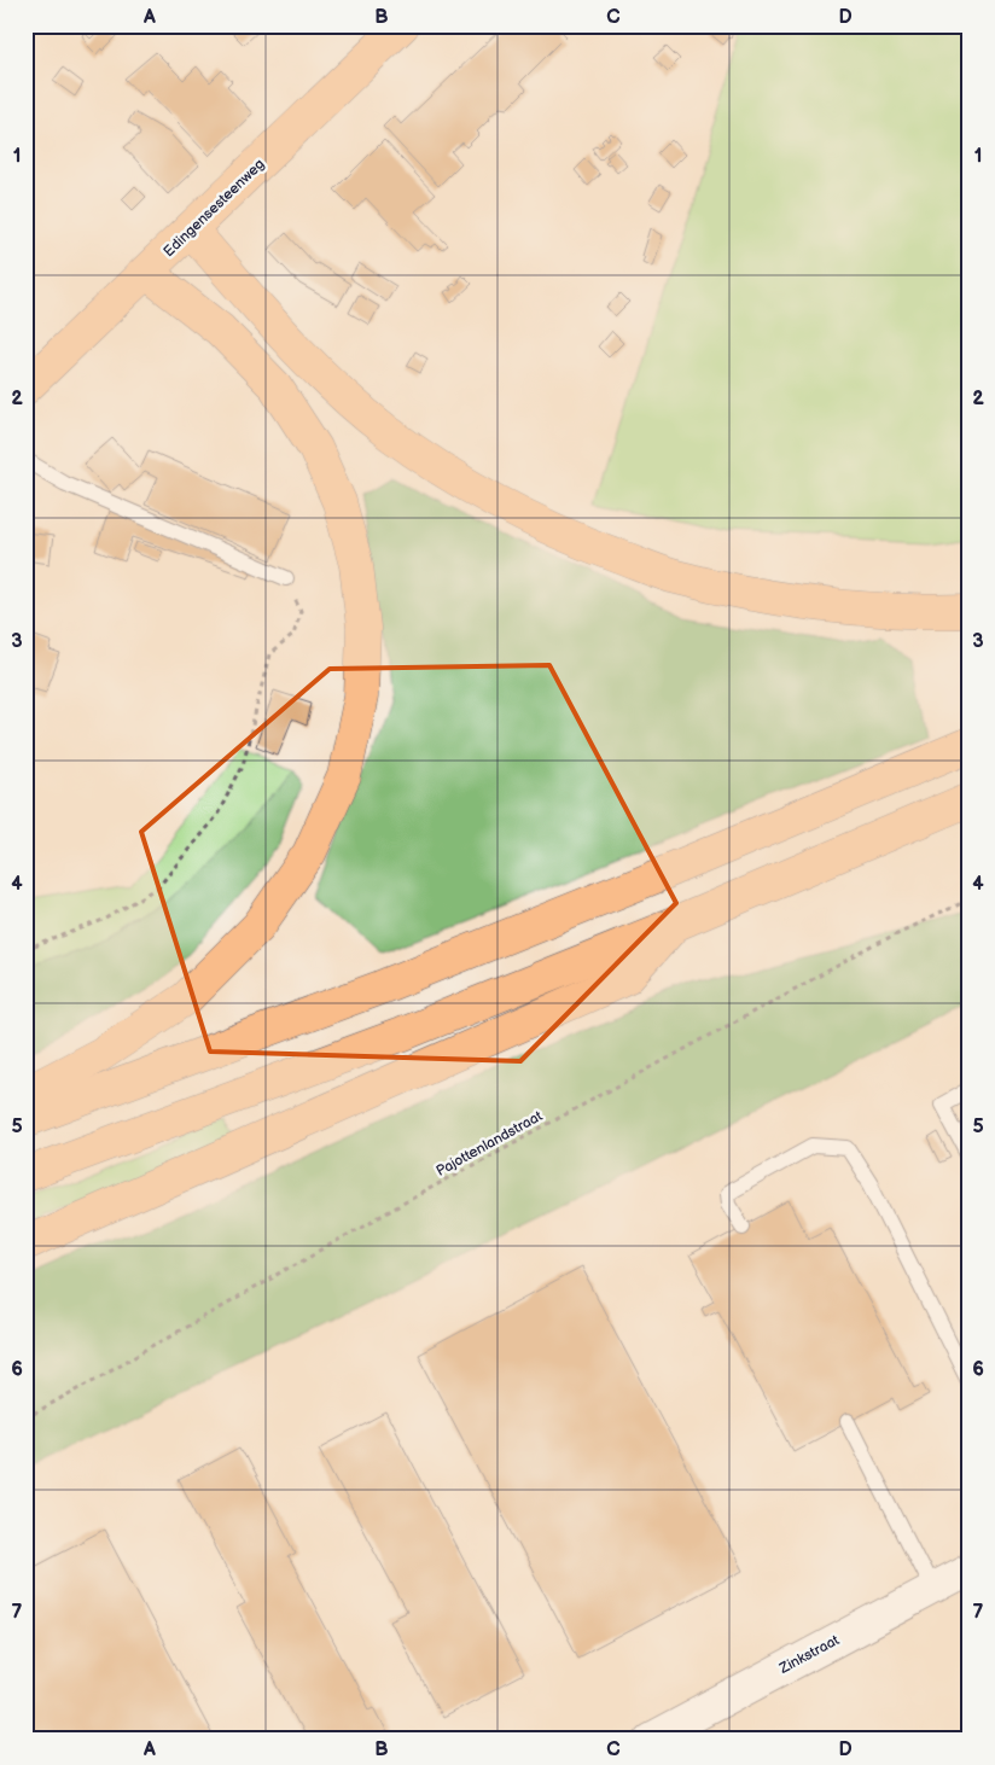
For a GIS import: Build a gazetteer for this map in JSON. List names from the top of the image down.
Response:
{
  "streets": {
    "main road": ["Edingensesteenweg"],
    "street": ["Zinkstraat"],
    "path": ["Pajottenlandstraat"]
  },
  "grid": {
    "columns": [
      "A",
      "B",
      "C",
      "D"
    ],
    "rows": [
      "1",
      "2",
      "3",
      "4",
      "5",
      "6",
      "7"
    ]
  }
}
